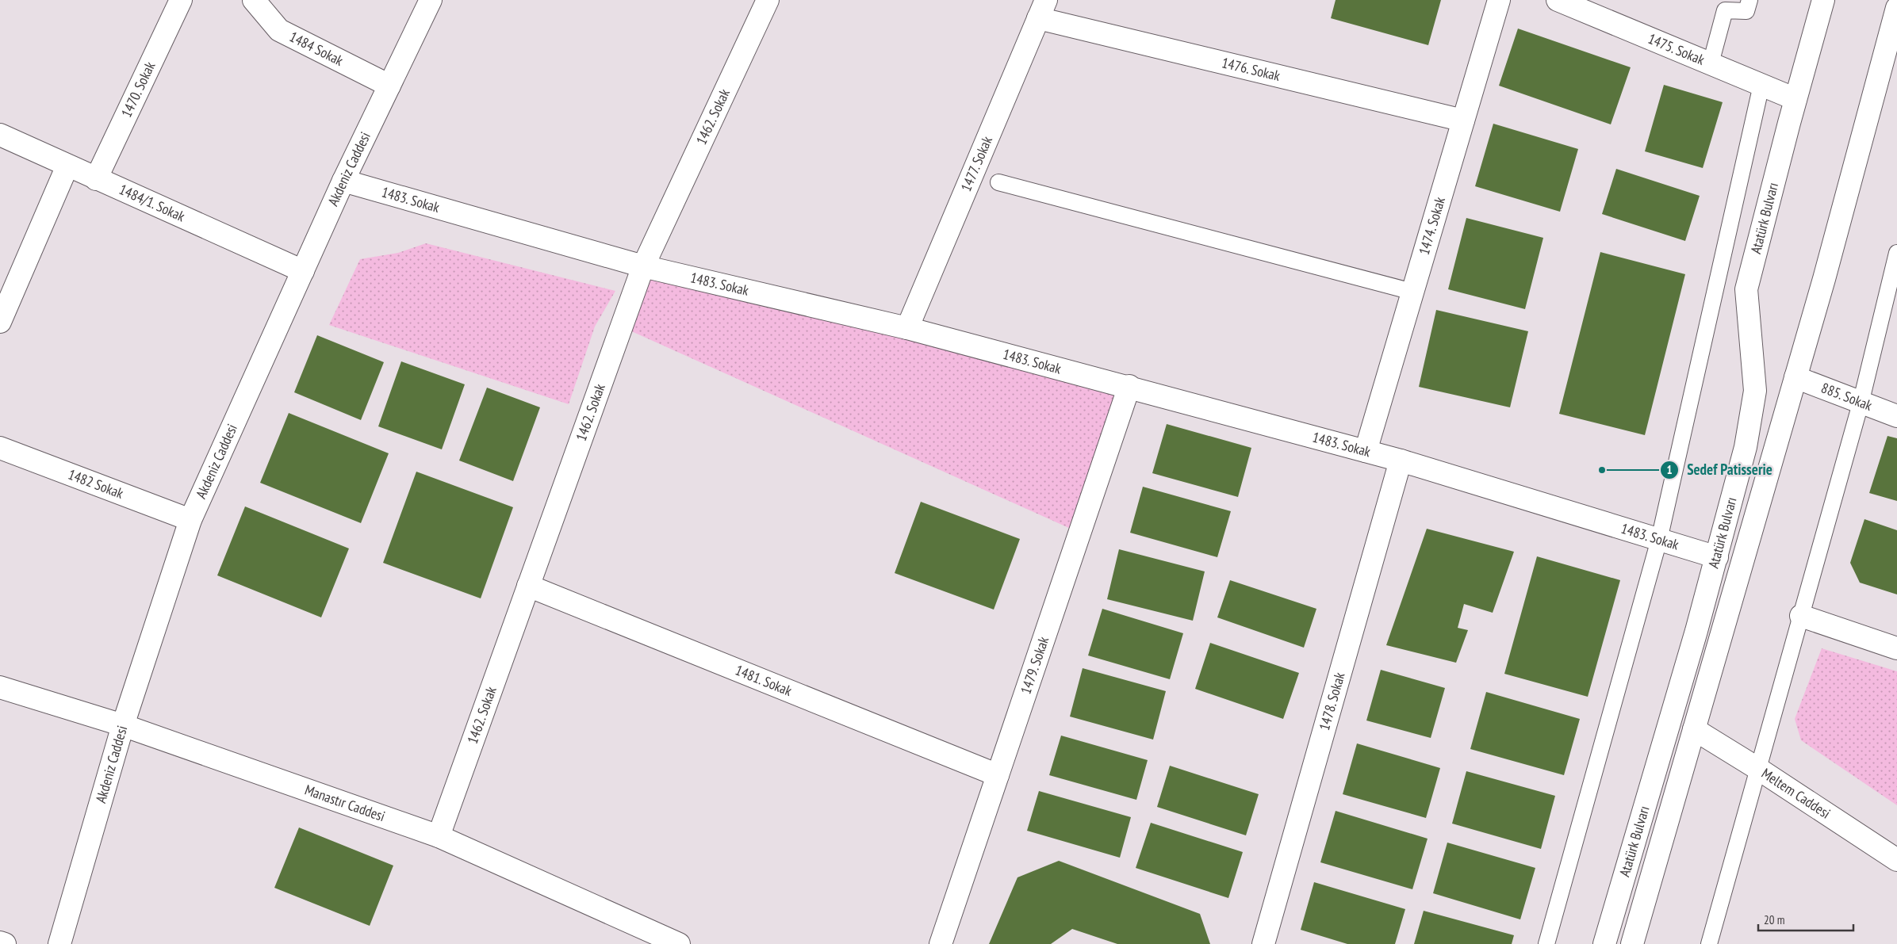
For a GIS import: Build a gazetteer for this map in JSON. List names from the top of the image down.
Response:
{
  "streets": {
    "street": [
      "1484 Sokak",
      "1475. Sokak",
      "1476. Sokak",
      "1470. Sokak",
      "1462. Sokak",
      "1477. Sokak",
      "Akdeniz Caddesi",
      "1483. Sokak",
      "1484/1. Sokak",
      "Atatürk Bulvarı",
      "1474. Sokak",
      "885. Sokak",
      "1482 Sokak",
      "1479. Sokak",
      "1481. Sokak",
      "1478. Sokak",
      "Meltem Caddesi",
      "Manastır Caddesi"
    ]
  },
  "crossings": [
    ["1484 Sokak", "Akdeniz Caddesi"],
    ["1475. Sokak", "Atatürk Bulvarı"],
    ["1476. Sokak", "1477. Sokak"],
    ["1476. Sokak", "1474. Sokak"],
    ["1470. Sokak", "1484/1. Sokak"],
    ["1462. Sokak", "1483. Sokak"],
    ["1462. Sokak", "1481. Sokak"],
    ["1462. Sokak", "Manastır Caddesi"],
    ["1477. Sokak", "1483. Sokak"],
    ["Akdeniz Caddesi", "1483. Sokak"],
    ["Akdeniz Caddesi", "1484/1. Sokak"],
    ["Akdeniz Caddesi", "1482 Sokak"],
    ["Akdeniz Caddesi", "Manastır Caddesi"],
    ["1483. Sokak", "Atatürk Bulvarı"],
    ["1483. Sokak", "1474. Sokak"],
    ["1483. Sokak", "1479. Sokak"],
    ["1483. Sokak", "1478. Sokak"],
    ["Atatürk Bulvarı", "885. Sokak"],
    ["Atatürk Bulvarı", "Meltem Caddesi"],
    ["1479. Sokak", "1481. Sokak"]
  ],
  "places": ["Sedef Patisserie"],
  "scale_bar": "20 m"
}
